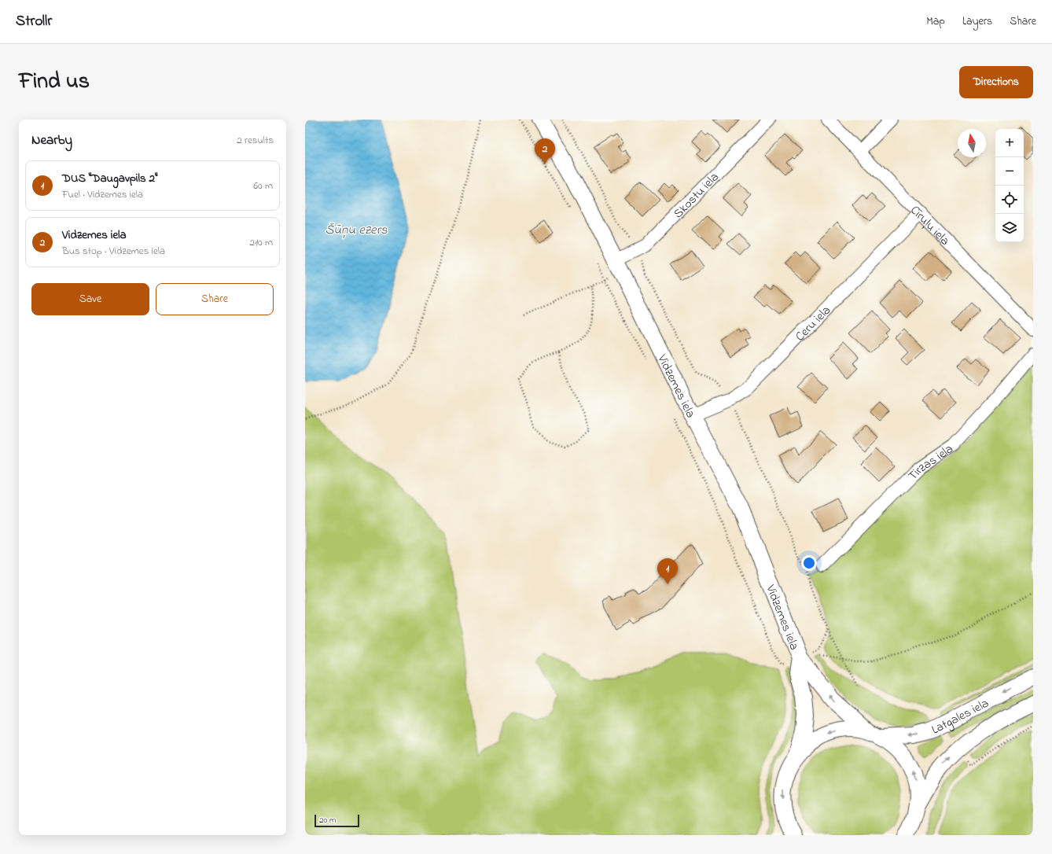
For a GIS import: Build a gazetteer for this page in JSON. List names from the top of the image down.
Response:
{
  "streets": {
    "street": [
      "Skostu iela",
      "Cīruļu iela",
      "Ceru iela",
      "Vidzemes iela",
      "Tirzas iela",
      "Latgales iela"
    ]
  },
  "crossings": [
    ["Skostu iela", "Vidzemes iela"],
    ["Cīruļu iela", "Ceru iela"],
    ["Ceru iela", "Vidzemes iela"],
    ["Vidzemes iela", "Latgales iela"]
  ],
  "water": ["Šūņu ezers"],
  "scale_bar": "20 m",
  "north": "top",
  "page": {
    "header": "Strollr",
    "nav": ["Map", "Layers", "Share"],
    "title": "Find us",
    "buttons": [
      "Directions",
      ["Save", "Share"]
    ],
    "heading": ["Nearby", "2 results"],
    "map_buttons": ["+", "−"],
    "pins": ["2", "1"],
    "list": [
      {
        "mark": "1",
        "name": "DUS \"Daugavpils 2\"",
        "note": "Fuel · Vidzemes iela",
        "value": "60 m"
      },
      {
        "mark": "2",
        "name": "Vidzemes iela",
        "note": "Bus stop · Vidzemes iela",
        "value": "210 m"
      }
    ],
    "scale": "20 m"
  }
}
